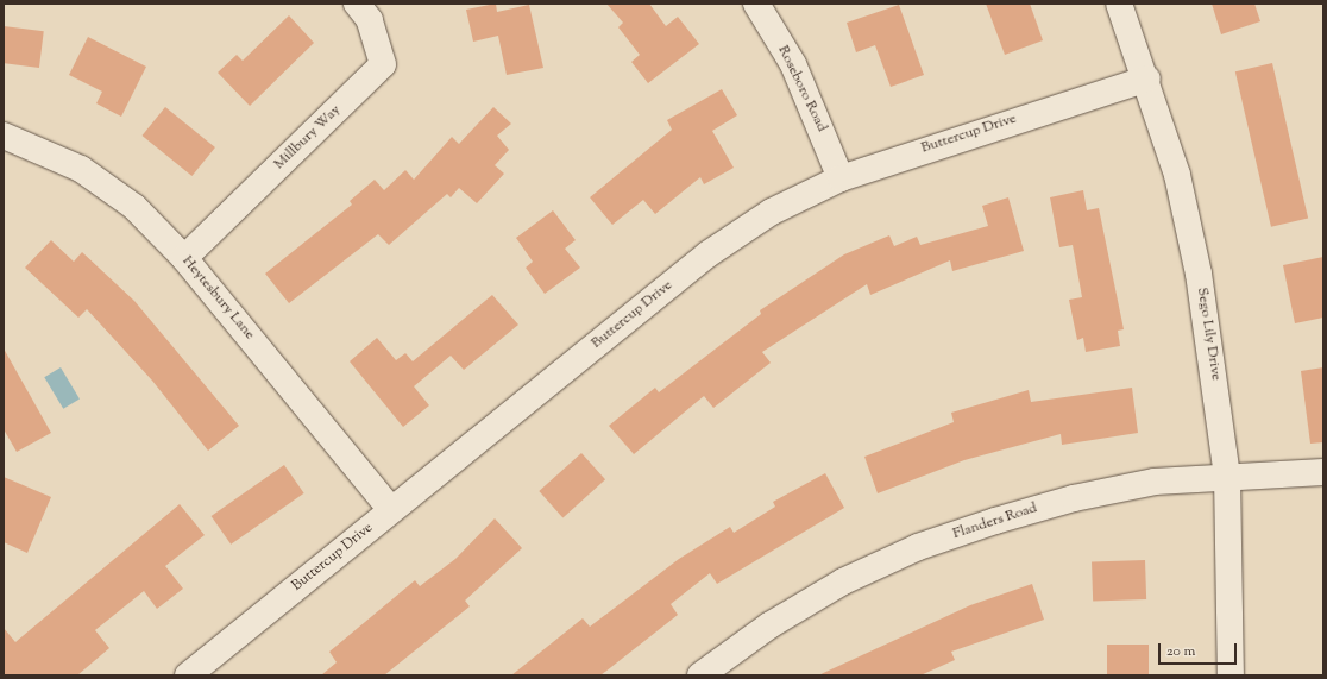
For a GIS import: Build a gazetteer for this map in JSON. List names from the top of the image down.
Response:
{
  "streets": {
    "street": [
      "Roseboro Road",
      "Buttercup Drive",
      "Millbury Way",
      "Heytesbury Lane",
      "Sego Lily Drive",
      "Flanders Road"
    ]
  },
  "crossings": [
    ["Roseboro Road", "Buttercup Drive"],
    ["Buttercup Drive", "Heytesbury Lane"],
    ["Buttercup Drive", "Sego Lily Drive"],
    ["Millbury Way", "Heytesbury Lane"],
    ["Sego Lily Drive", "Flanders Road"]
  ],
  "scale_bar": "20 m"
}
